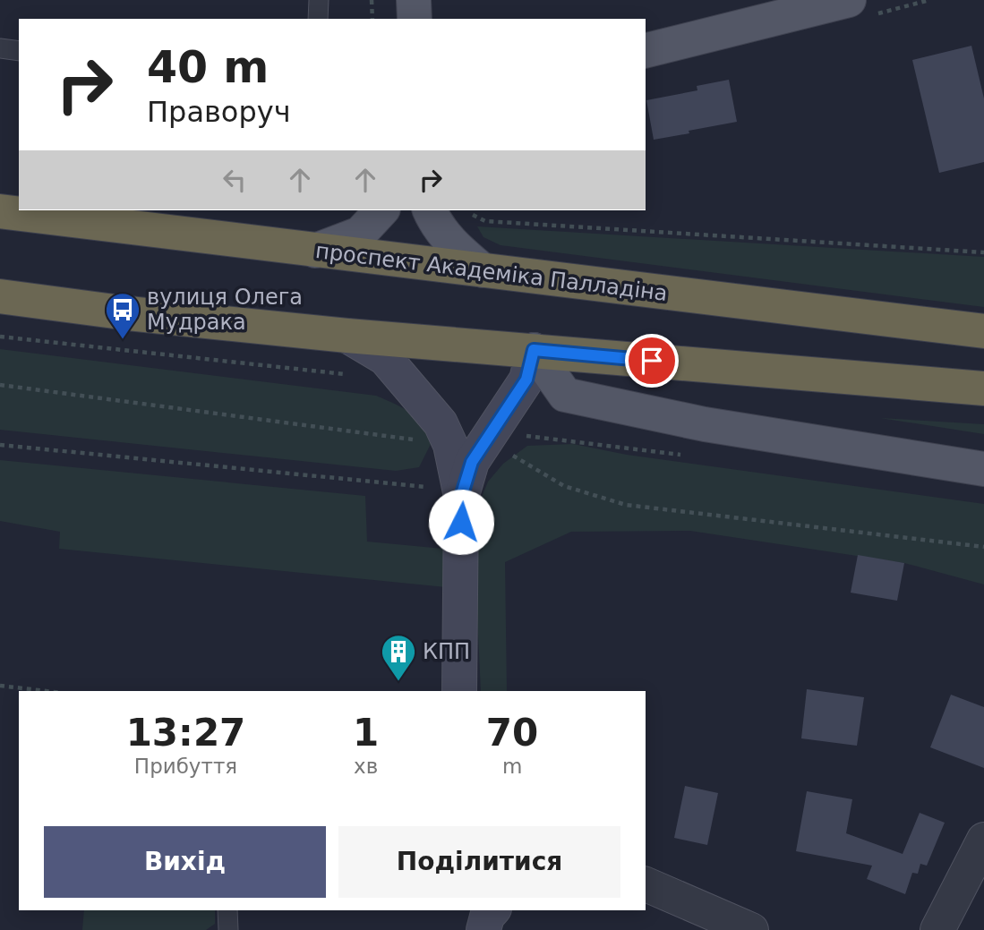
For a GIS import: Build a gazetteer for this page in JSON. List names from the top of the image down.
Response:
{
  "streets": {
    "highway": ["проспект Академіка Палладіна"]
  },
  "places": {
    "bus stop": ["вулиця Олега Мудрака"],
    "building": ["КПП"]
  },
  "page": {
    "turn": ["40 m", "Праворуч"],
    "eta": [
      "13:27",
      "Прибуття",
      "1",
      "хв",
      "70",
      "m"
    ],
    "buttons": ["Вихід", "Поділитися"]
  }
}
